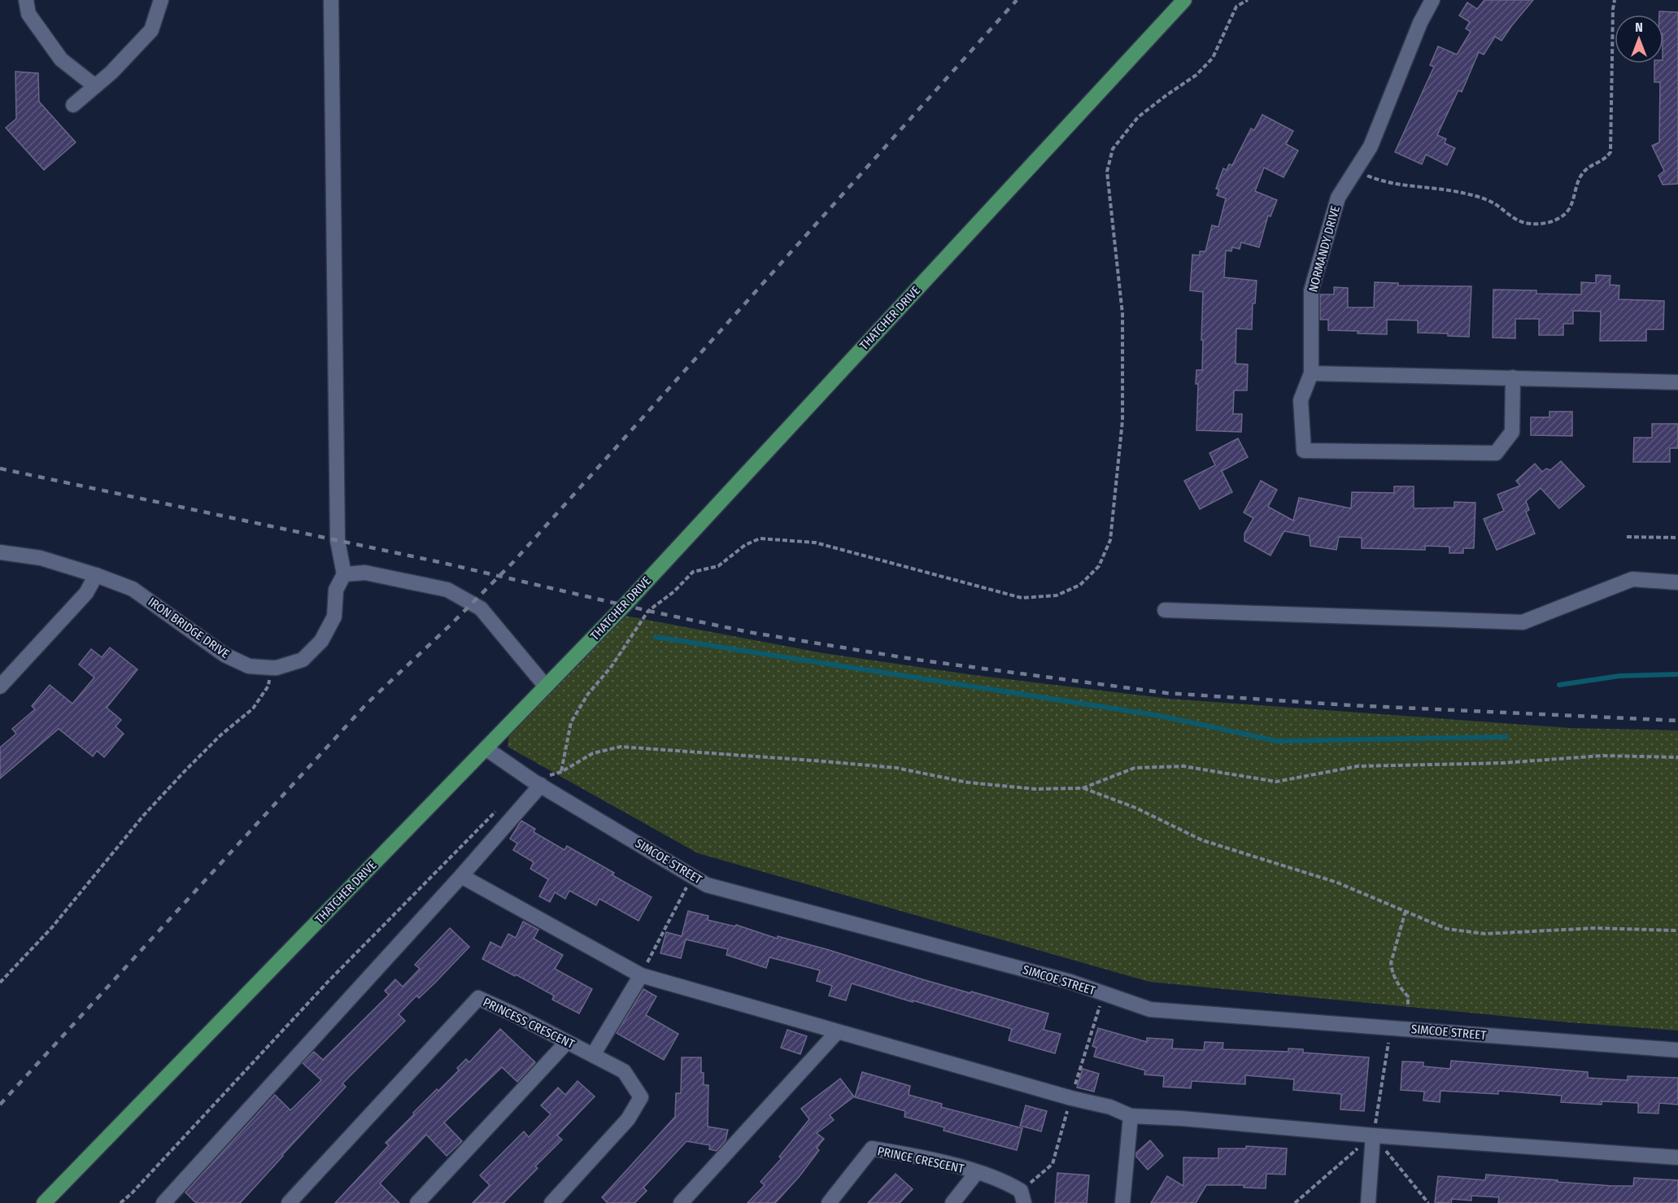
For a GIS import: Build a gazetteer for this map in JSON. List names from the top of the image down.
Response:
{
  "streets": {
    "main road": ["THATCHER DRIVE"],
    "street": [
      "NORMANDY DRIVE",
      "IRON BRIDGE DRIVE",
      "SIMCOE STREET",
      "PRINCESS CRESCENT",
      "PRINCE CRESCENT"
    ]
  },
  "crossings": [
    ["THATCHER DRIVE", "SIMCOE STREET"]
  ],
  "north": "top"
}
